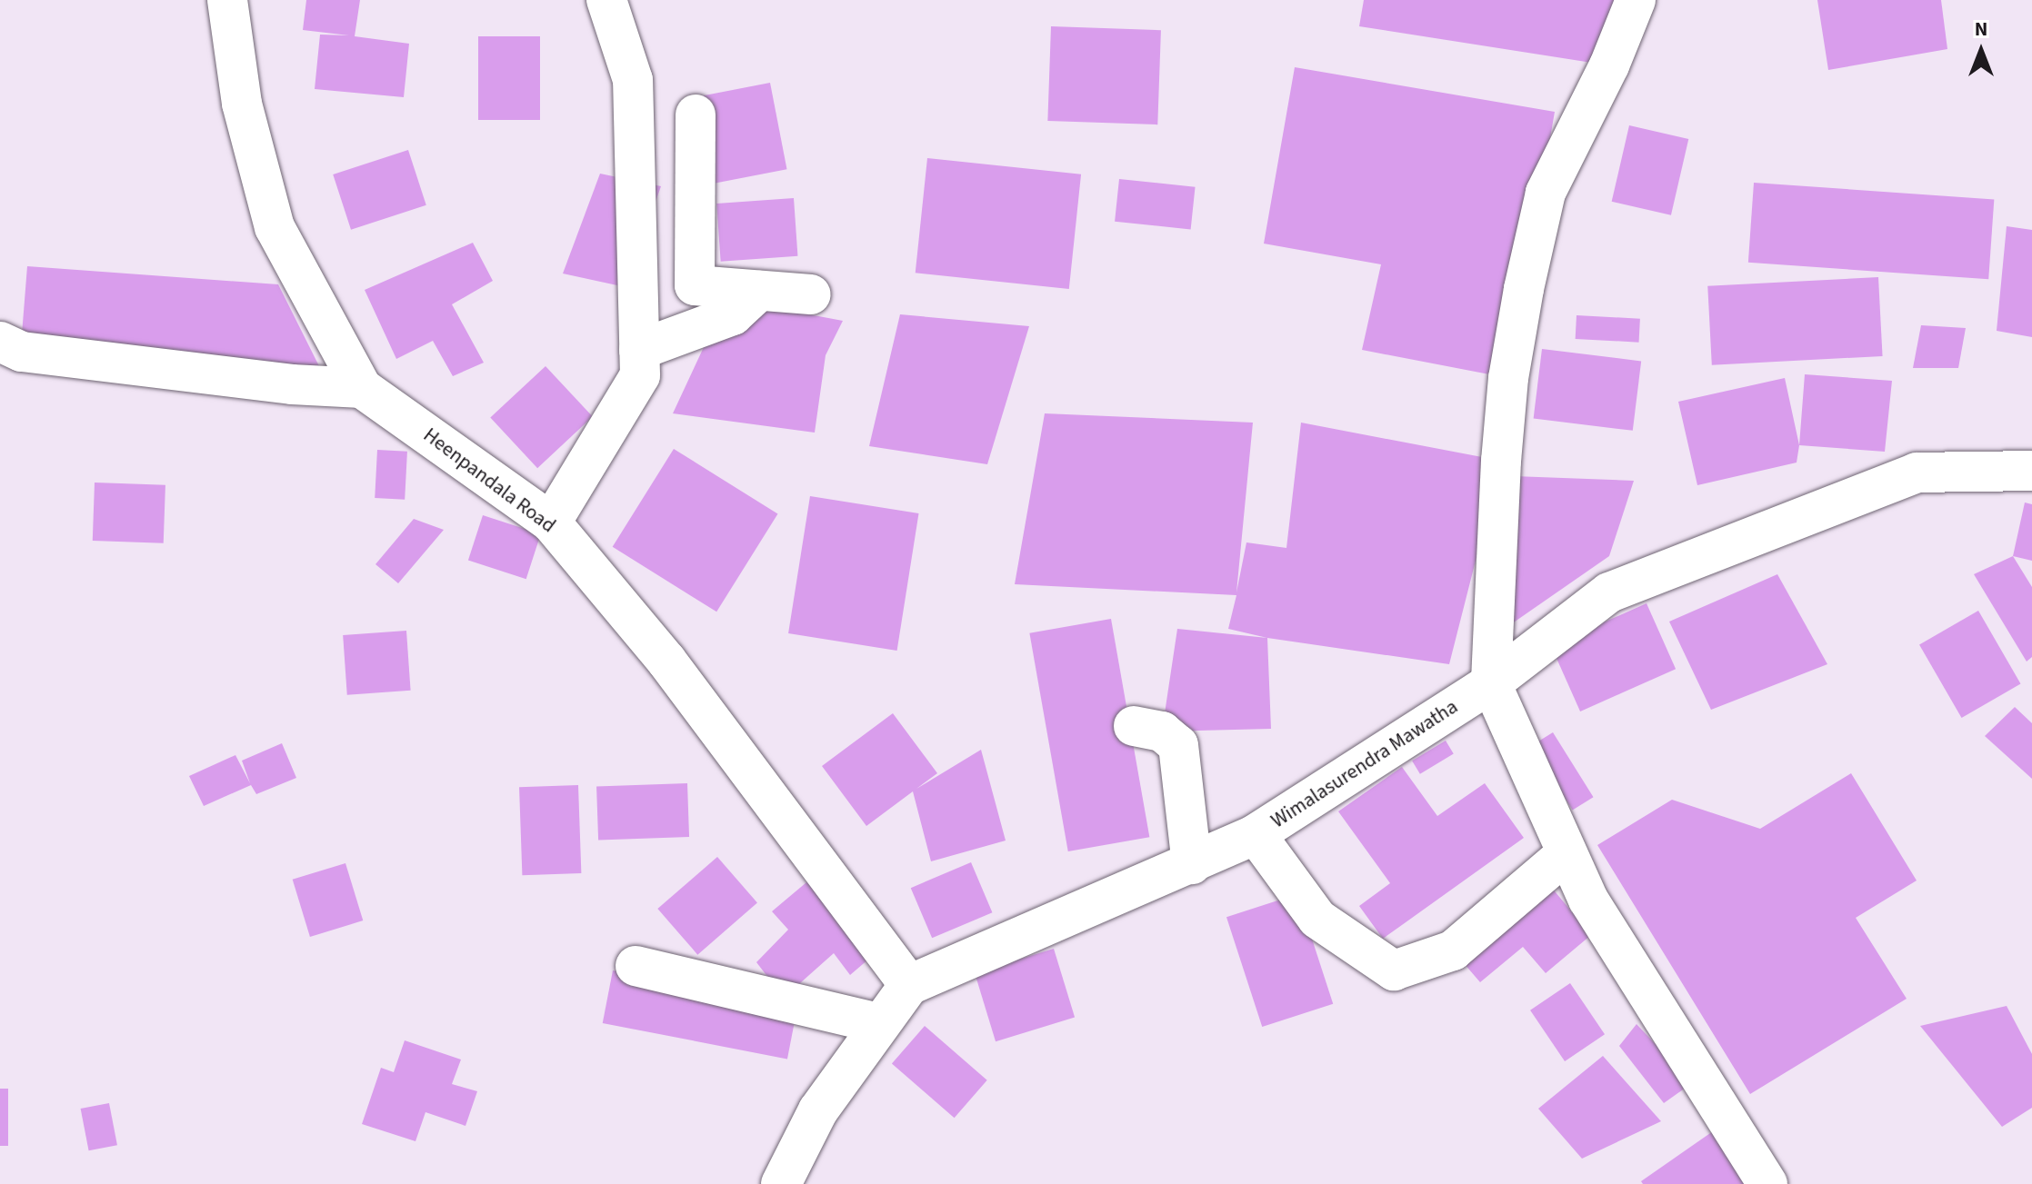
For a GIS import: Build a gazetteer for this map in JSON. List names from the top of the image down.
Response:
{
  "streets": {
    "street": ["Heenpandala Road", "Wimalasurendra Mawatha"]
  },
  "crossings": [
    ["Heenpandala Road", "Wimalasurendra Mawatha"]
  ],
  "north": "top"
}
